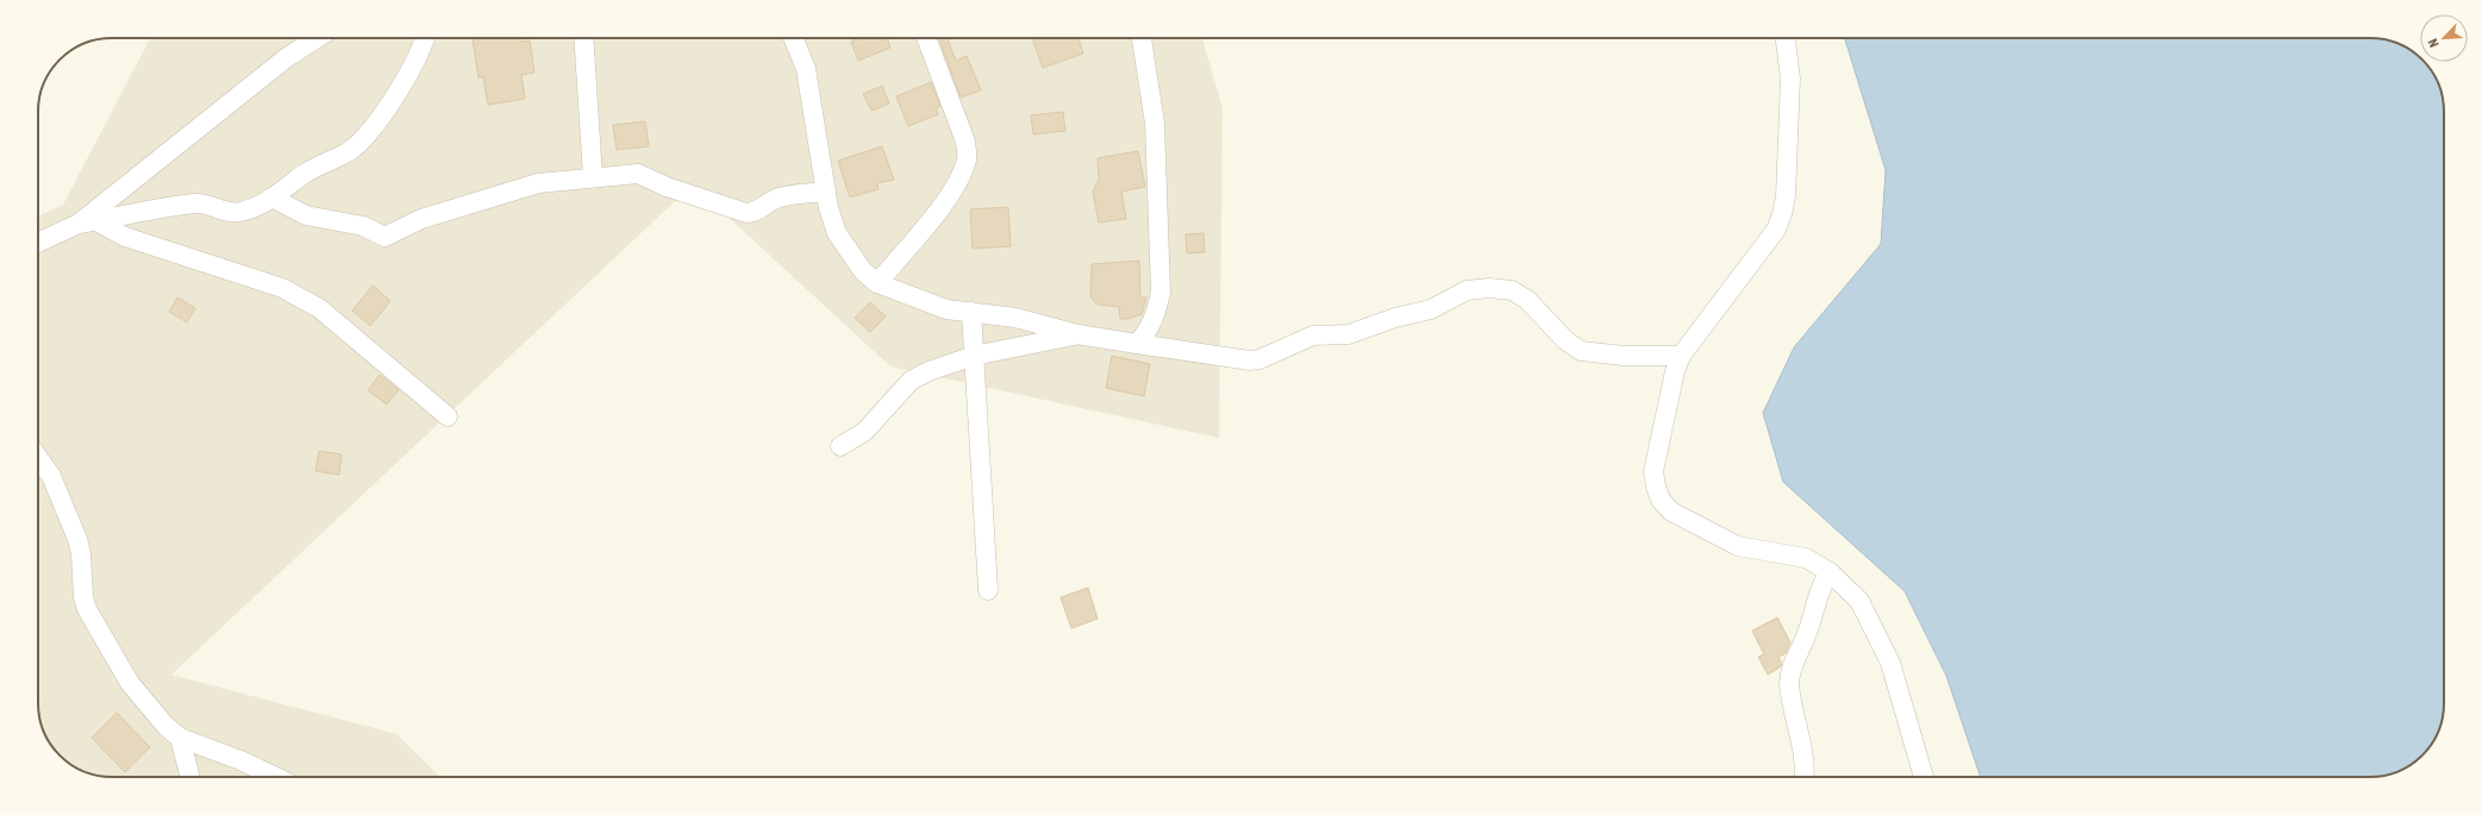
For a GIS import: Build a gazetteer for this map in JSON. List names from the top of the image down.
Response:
{
  "north": "bottom left"
}
